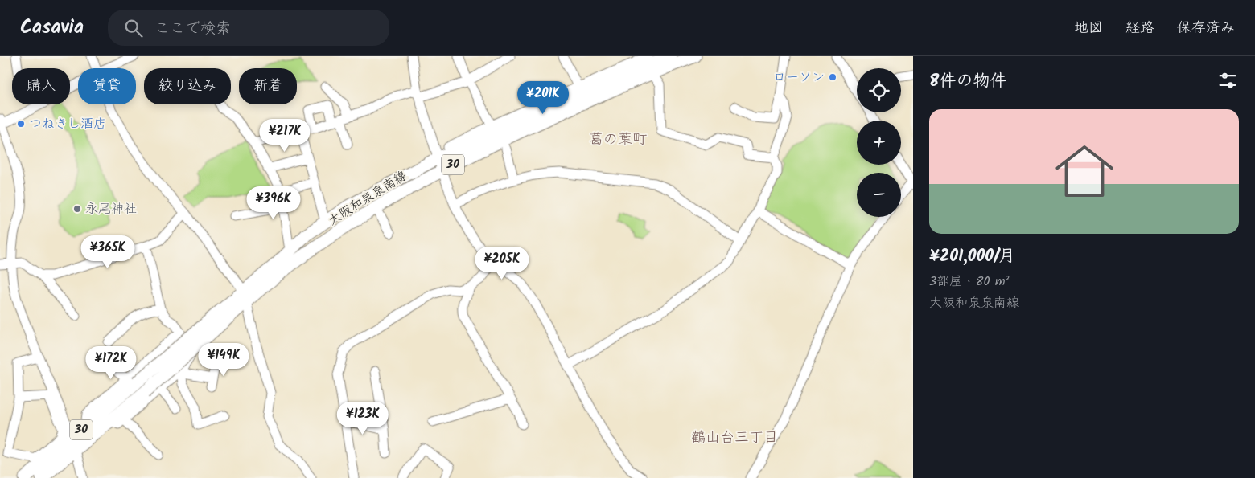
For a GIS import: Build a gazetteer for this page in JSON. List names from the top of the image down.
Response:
{
  "streets": {
    "main road": ["30", "大阪和泉泉南線"]
  },
  "districts": ["葛の葉町", "鶴山台三丁目"],
  "places": ["ローソン", "つねきし酒店", "永尾神社"],
  "page": {
    "header": "Casavia",
    "search": "ここで検索",
    "nav": ["地図", "経路", "保存済み"],
    "heading": "8件の物件",
    "map_buttons": ["+", "−"],
    "chip": [
      "購入",
      "賃貸",
      "絞り込み",
      "新着"
    ],
    "price": [
      "¥201K",
      "¥217K",
      "¥396K",
      "¥365K",
      "¥205K",
      "¥149K",
      "¥172K",
      "¥123K"
    ],
    "list": [
      {
        "name": "¥201,000/月",
        "note": "3部屋 · 80 m² · 大阪和泉泉南線"
      }
    ]
  }
}
